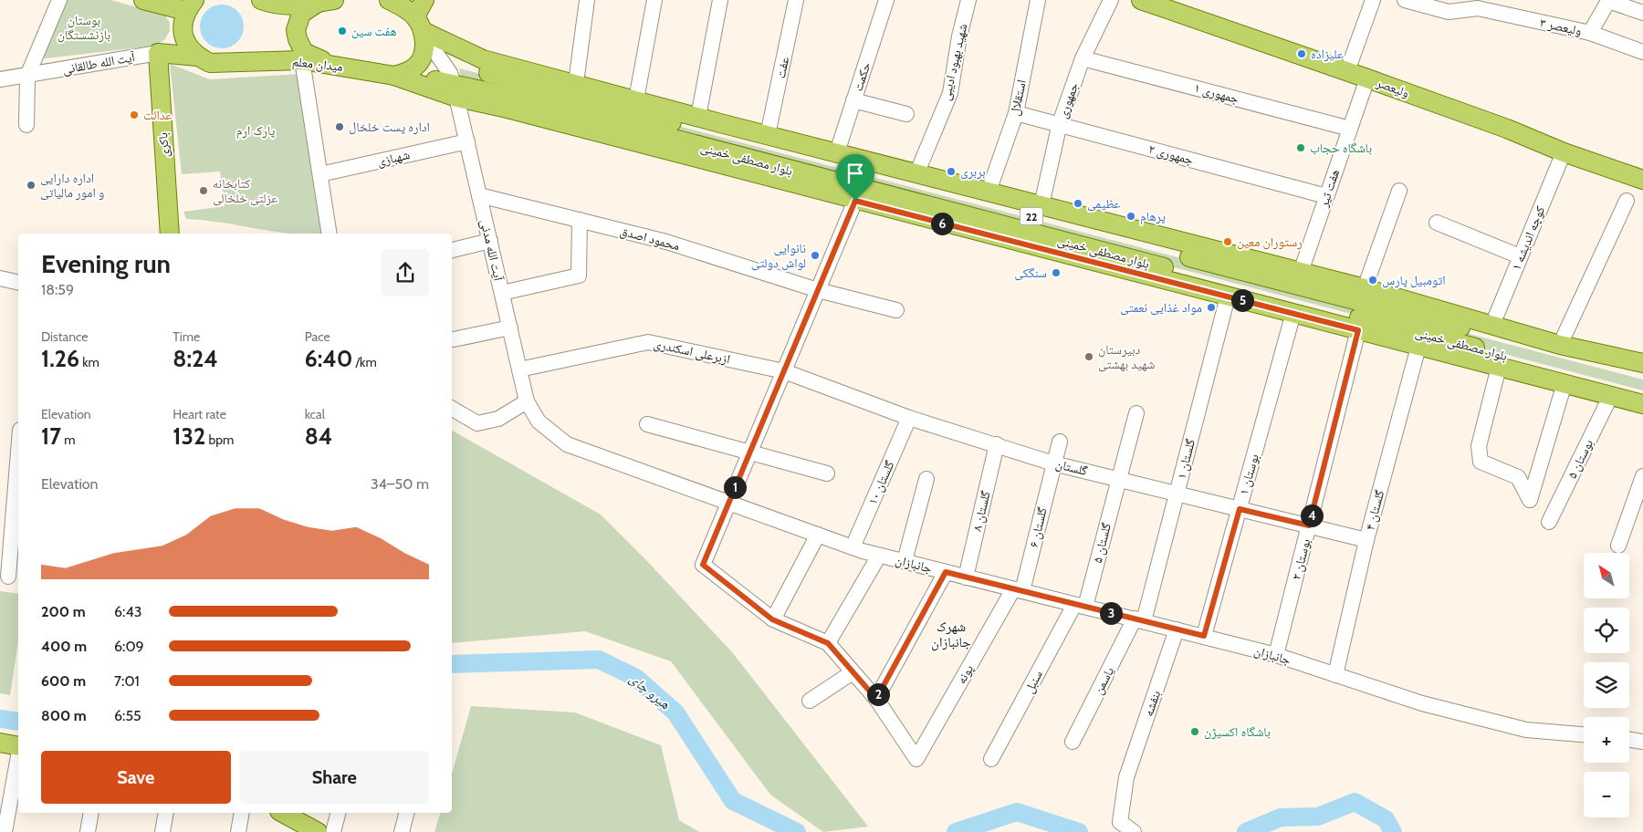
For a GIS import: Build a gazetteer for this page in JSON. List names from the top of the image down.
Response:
{
  "streets": {
    "main road": [
      "آیت الله طالقانی",
      "میدان معلم",
      "ولیعصر",
      "باکری",
      "بلوار مصطفی خمینی",
      "22"
    ],
    "street": [
      "ولیعصر ۳",
      "شهید بهبود ادیبی",
      "عفت",
      "حکمت",
      "جمهوری ۱",
      "استقلال",
      "جمهوری",
      "جمهوری ۲",
      "شهبازی",
      "هفت تیر",
      "محمود اصدق",
      "کوچه اندیشه ۱",
      "آیت‌ الله مدنی",
      "ازبرعلی اسکندری",
      "گلستان ۱",
      "بوستان ۵",
      "گلستان",
      "بوستان ۱",
      "گلستان ۱۰",
      "گلستان ۴",
      "گلستان ۸",
      "گلستان ۶",
      "گلستان ۵",
      "بوستان ۲",
      "جانبازان",
      "پونه",
      "یاسمن",
      "سنبل",
      "بنفشه"
    ]
  },
  "crossings": [
    ["آیت الله طالقانی", "میدان معلم"],
    ["آیت الله طالقانی", "باکری"],
    ["میدان معلم", "بلوار مصطفی خمینی"],
    ["میدان معلم", "آیت‌ الله مدنی"],
    ["ولیعصر", "هفت تیر"],
    ["ولیعصر", "کوچه اندیشه ۱"],
    ["جمهوری ۱", "جمهوری"],
    ["جمهوری ۱", "هفت تیر"],
    ["استقلال", "جمهوری ۲"],
    ["جمهوری", "جمهوری ۲"],
    ["جمهوری ۲", "هفت تیر"],
    ["شهبازی", "آیت‌ الله مدنی"],
    ["بلوار مصطفی خمینی", "آیت‌ الله مدنی"],
    ["محمود اصدق", "آیت‌ الله مدنی"],
    ["آیت‌ الله مدنی", "ازبرعلی اسکندری"],
    ["آیت‌ الله مدنی", "جانبازان"],
    ["ازبرعلی اسکندری", "گلستان"],
    ["گلستان ۱", "گلستان"],
    ["گلستان ۱", "جانبازان"],
    ["گلستان ۱", "یاسمن"],
    ["گلستان", "بوستان ۱"],
    ["گلستان", "گلستان ۱۰"],
    ["گلستان", "گلستان ۴"],
    ["گلستان", "گلستان ۸"],
    ["گلستان", "گلستان ۶"],
    ["گلستان", "گلستان ۵"],
    ["گلستان", "بوستان ۲"],
    ["بوستان ۱", "جانبازان"],
    ["گلستان ۱۰", "جانبازان"],
    ["گلستان ۴", "جانبازان"],
    ["گلستان ۸", "جانبازان"],
    ["گلستان ۶", "جانبازان"],
    ["گلستان ۶", "پونه"],
    ["گلستان ۵", "جانبازان"],
    ["گلستان ۵", "سنبل"],
    ["بوستان ۲", "جانبازان"],
    ["جانبازان", "پونه"],
    ["جانبازان", "یاسمن"],
    ["جانبازان", "سنبل"],
    ["جانبازان", "بنفشه"]
  ],
  "districts": ["شهرک جانبازان"],
  "water": ["هیرو چای"],
  "parks": ["بوستان بازنشستگان", "پارک ارم"],
  "places": [
    "هفت سین",
    "علیزاده",
    "عدالت",
    "اداره پست خلخال",
    "باشگاه حجاب",
    "بربری",
    "اداره دارایی و امور مالیاتی",
    "کتابخانه عزلتی خلخالی",
    "عظیمی",
    "پرهام",
    "رستوران معین",
    "نانوایی لواش دولتی",
    "سنگکی",
    "اتومبیل پارس",
    "مواد غذایی نعمتی",
    "دبیرستان شهید بهشتی",
    "باشگاه اکسیژن"
  ],
  "north": "top left",
  "page": {
    "pins": [
      "6",
      "5",
      "1",
      "4",
      "3",
      "2"
    ],
    "heading": ["Evening run", "18:59"],
    "stats": [
      ["Distance", "1.26 km"],
      ["Time", "8:24"],
      ["Pace", "6:40 /km"],
      ["Elevation", "17 m"],
      ["Heart rate", "132 bpm"],
      ["kcal", "84"]
    ],
    "chart": ["Elevation", "34–50 m"],
    "map_buttons": ["+", "−"],
    "list": [
      {
        "name": "200 m",
        "note": "6:43"
      },
      {
        "name": "400 m",
        "note": "6:09"
      },
      {
        "name": "600 m",
        "note": "7:01"
      },
      {
        "name": "800 m",
        "note": "6:55"
      }
    ],
    "buttons": ["Save", "Share"]
  }
}
